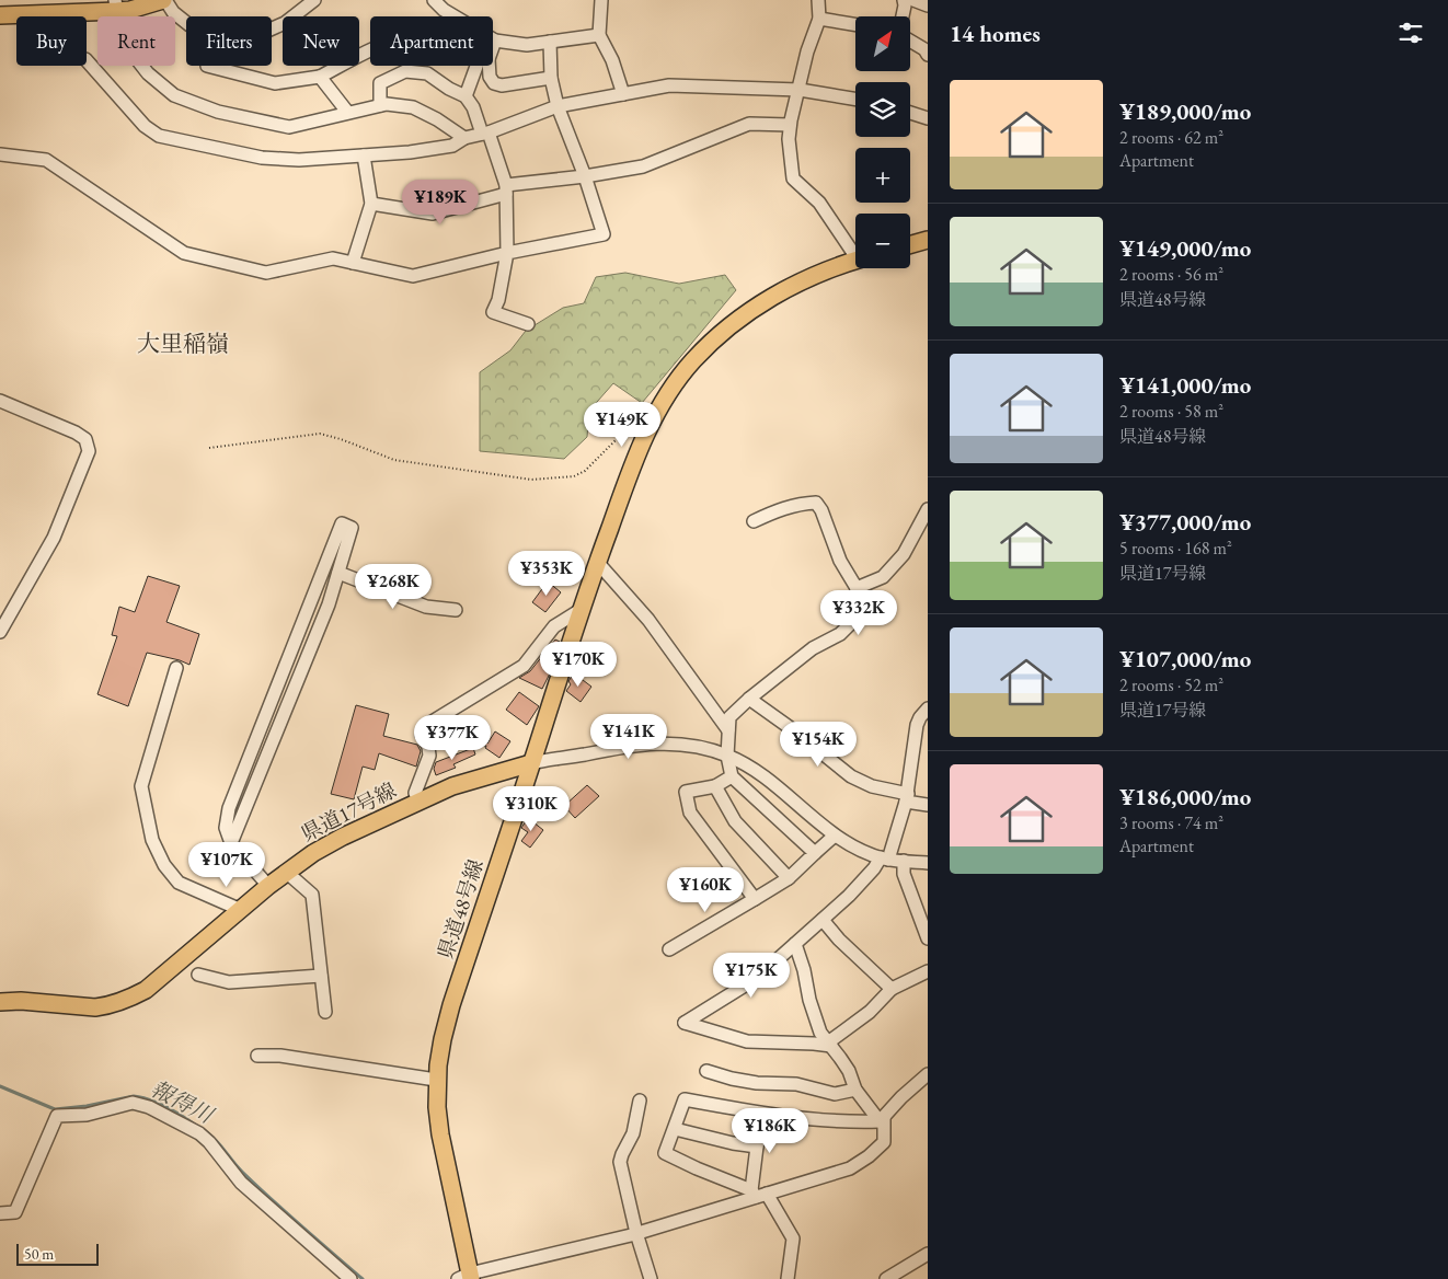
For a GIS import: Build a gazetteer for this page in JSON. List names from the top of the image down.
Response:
{
  "streets": {
    "main road": ["県道17号線", "県道48号線"]
  },
  "crossings": [
    ["県道17号線", "県道48号線"]
  ],
  "districts": ["大里稲嶺"],
  "water": ["報得川"],
  "scale_bar": "50 m",
  "north": "top right",
  "page": {
    "heading": "14 homes",
    "map_buttons": ["+", "−"],
    "chip": [
      "Buy",
      "Rent",
      "Filters",
      "New",
      "Apartment"
    ],
    "list": [
      {
        "name": "¥189,000/mo",
        "note": "2 rooms · 62 m² · Apartment"
      },
      {
        "name": "¥149,000/mo",
        "note": "2 rooms · 56 m² · 県道48号線"
      },
      {
        "name": "¥141,000/mo",
        "note": "2 rooms · 58 m² · 県道48号線"
      },
      {
        "name": "¥377,000/mo",
        "note": "5 rooms · 168 m² · 県道17号線"
      },
      {
        "name": "¥107,000/mo",
        "note": "2 rooms · 52 m² · 県道17号線"
      },
      {
        "name": "¥186,000/mo",
        "note": "3 rooms · 74 m² · Apartment"
      }
    ],
    "price": [
      "¥189K",
      "¥149K",
      "¥353K",
      "¥268K",
      "¥332K",
      "¥170K",
      "¥141K",
      "¥377K",
      "¥154K",
      "¥310K",
      "¥107K",
      "¥160K",
      "¥175K",
      "¥186K"
    ],
    "scale": "50 m"
  }
}
